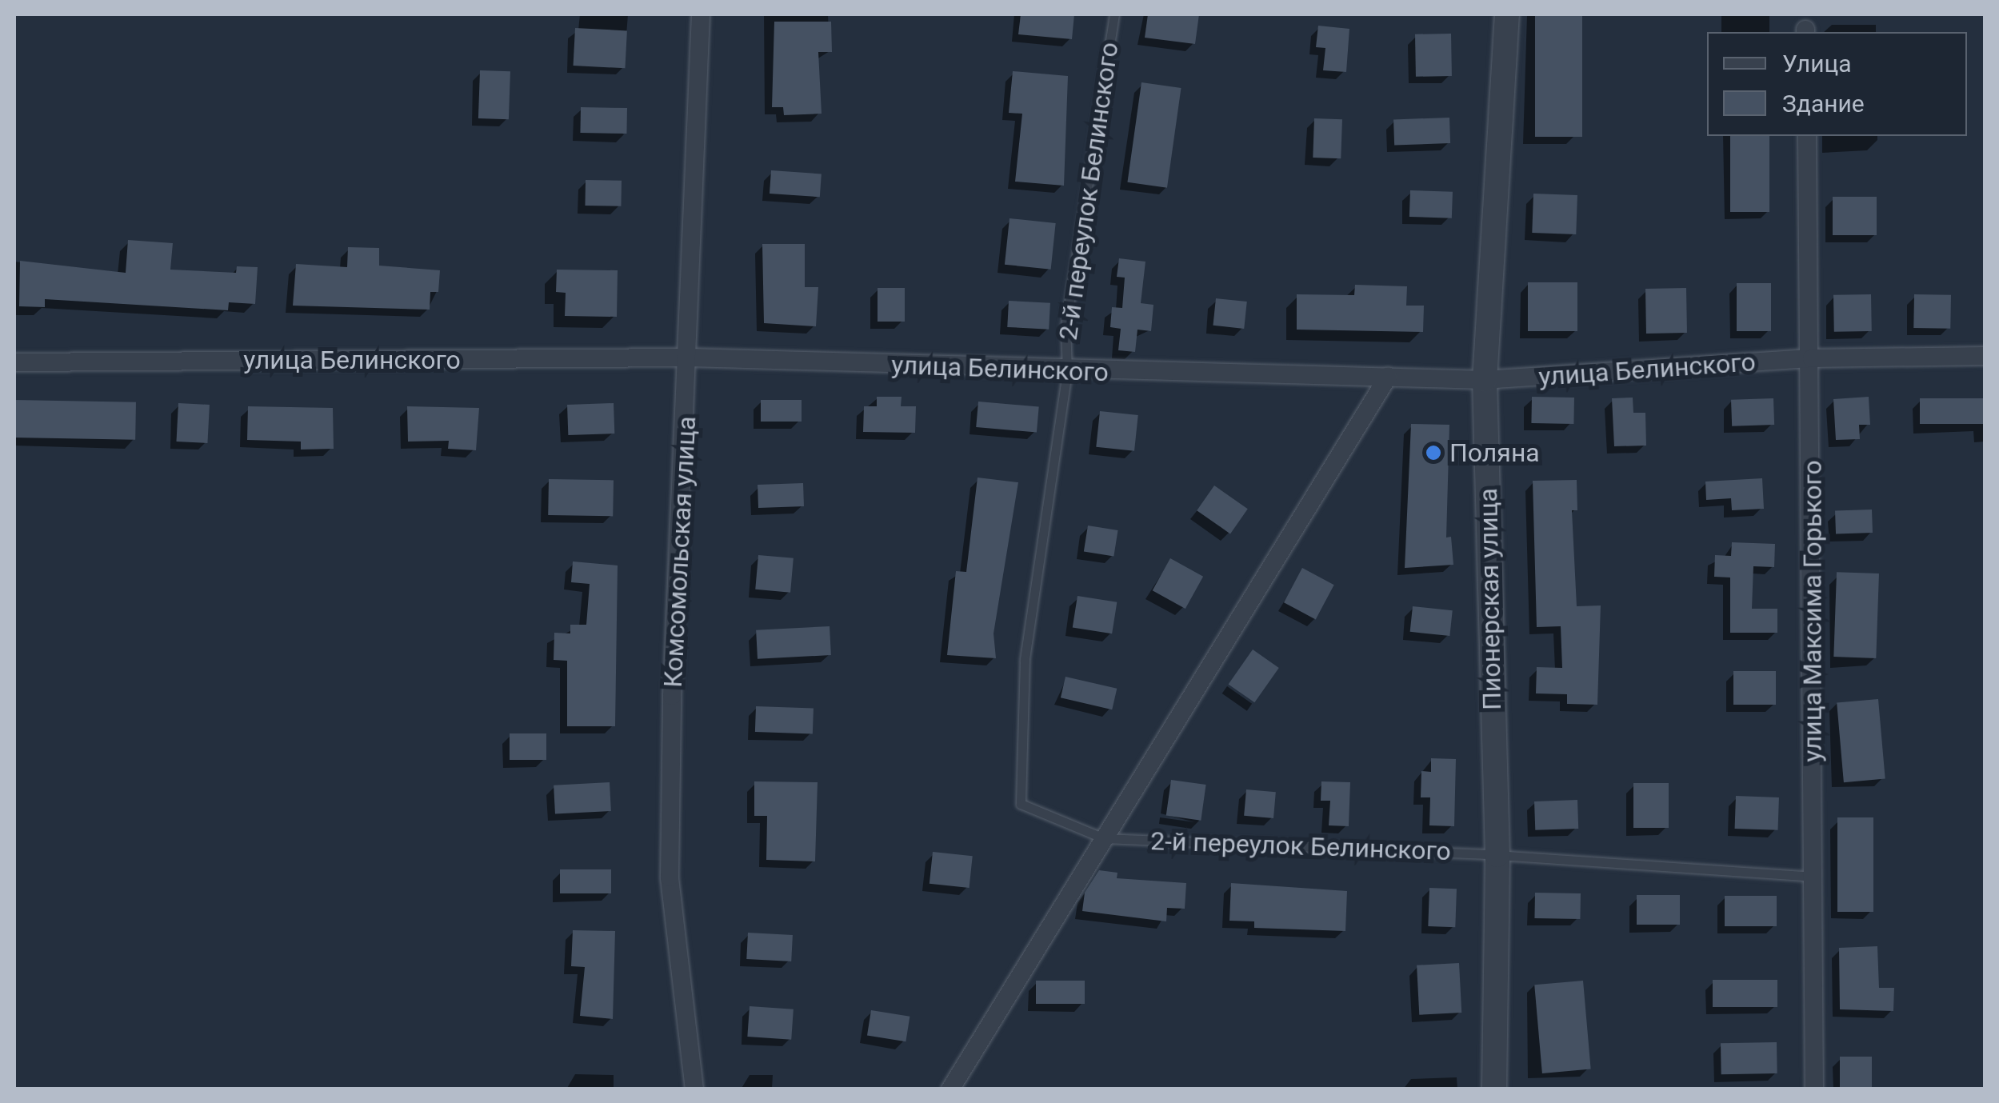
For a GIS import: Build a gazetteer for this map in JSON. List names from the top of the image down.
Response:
{
  "streets": {
    "street": [
      "2-й переулок Белинского",
      "улица Белинского",
      "Комсомольская улица",
      "Пионерская улица",
      "улица Максима Горького"
    ]
  },
  "crossings": [
    ["2-й переулок Белинского", "улица Белинского"],
    ["2-й переулок Белинского", "Пионерская улица"],
    ["2-й переулок Белинского", "улица Максима Горького"],
    ["улица Белинского", "Комсомольская улица"],
    ["улица Белинского", "Пионерская улица"],
    ["улица Белинского", "улица Максима Горького"]
  ],
  "places": ["Поляна"],
  "legend": ["Улица", "Здание"]
}
